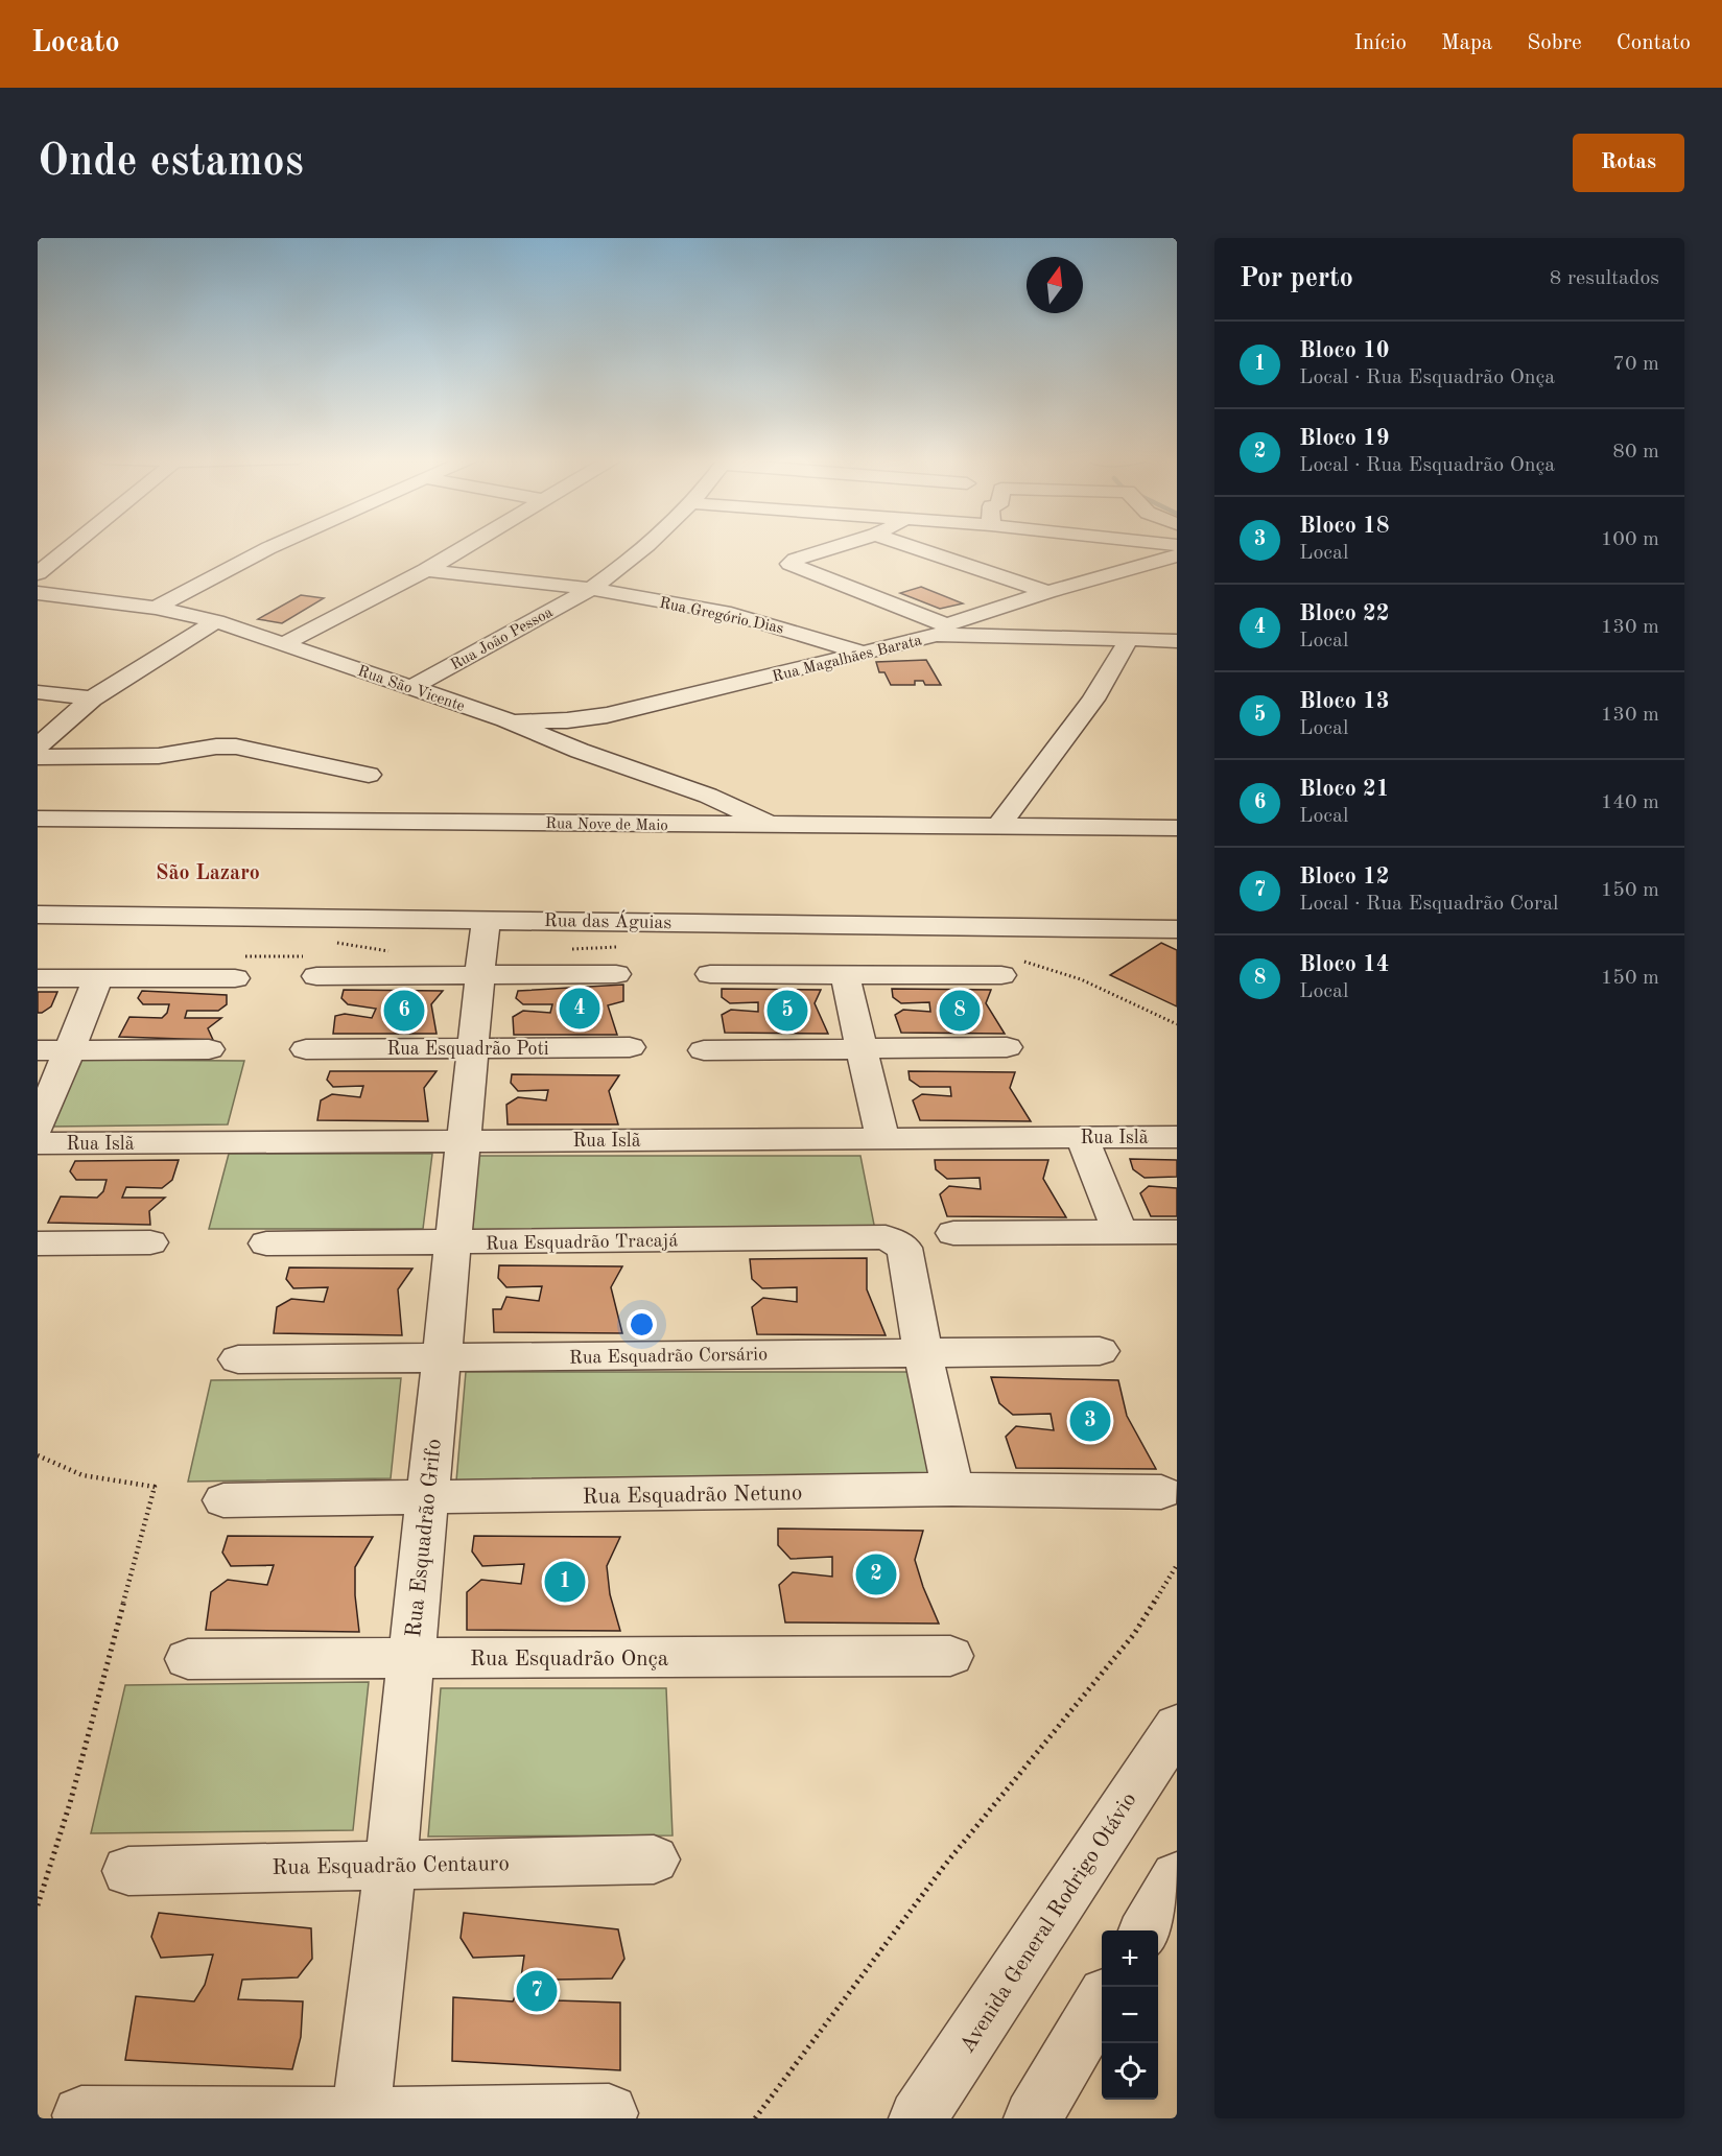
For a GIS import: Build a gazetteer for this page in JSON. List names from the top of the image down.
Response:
{
  "streets": {
    "street": [
      "Rua Gregório Dias",
      "Rua João Pessoa",
      "Rua Magalhães Barata",
      "Rua São Vicente",
      "Rua Nove de Maio",
      "Rua das Águias",
      "Rua Esquadrão Poti",
      "Rua Islã",
      "Rua Esquadrão Tracajá",
      "Rua Esquadrão Corsário",
      "Rua Esquadrão Netuno",
      "Rua Esquadrão Grifo",
      "Rua Esquadrão Onça",
      "Rua Esquadrão Centauro",
      "Avenida General Rodrigo Otávio"
    ]
  },
  "crossings": [
    ["Rua Gregório Dias", "Rua João Pessoa"],
    ["Rua Gregório Dias", "Rua Magalhães Barata"],
    ["Rua João Pessoa", "Rua São Vicente"],
    ["Rua Magalhães Barata", "Rua São Vicente"],
    ["Rua São Vicente", "Rua Nove de Maio"],
    ["Rua das Águias", "Rua Esquadrão Grifo"],
    ["Rua Esquadrão Poti", "Rua Esquadrão Grifo"],
    ["Rua Islã", "Rua Esquadrão Grifo"],
    ["Rua Esquadrão Tracajá", "Rua Esquadrão Corsário"],
    ["Rua Esquadrão Tracajá", "Rua Esquadrão Grifo"],
    ["Rua Esquadrão Corsário", "Rua Esquadrão Grifo"],
    ["Rua Esquadrão Netuno", "Rua Esquadrão Grifo"],
    ["Rua Esquadrão Grifo", "Rua Esquadrão Onça"],
    ["Rua Esquadrão Grifo", "Rua Esquadrão Centauro"]
  ],
  "districts": ["São Lazaro"],
  "north": "top",
  "page": {
    "header": "Locato",
    "nav": [
      "Início",
      "Mapa",
      "Sobre",
      "Contato"
    ],
    "buttons": "Rotas",
    "title": "Onde estamos",
    "heading": ["Por perto", "8 resultados"],
    "list": [
      {
        "mark": "1",
        "name": "Bloco 10",
        "note": "Local · Rua Esquadrão Onça",
        "value": "70 m"
      },
      {
        "mark": "2",
        "name": "Bloco 19",
        "note": "Local · Rua Esquadrão Onça",
        "value": "80 m"
      },
      {
        "mark": "3",
        "name": "Bloco 18",
        "note": "Local",
        "value": "100 m"
      },
      {
        "mark": "4",
        "name": "Bloco 22",
        "note": "Local",
        "value": "130 m"
      },
      {
        "mark": "5",
        "name": "Bloco 13",
        "note": "Local",
        "value": "130 m"
      },
      {
        "mark": "6",
        "name": "Bloco 21",
        "note": "Local",
        "value": "140 m"
      },
      {
        "mark": "7",
        "name": "Bloco 12",
        "note": "Local · Rua Esquadrão Coral",
        "value": "150 m"
      },
      {
        "mark": "8",
        "name": "Bloco 14",
        "note": "Local",
        "value": "150 m"
      }
    ],
    "pins": [
      "4",
      "5",
      "6",
      "8",
      "3",
      "2",
      "1",
      "7"
    ],
    "map_buttons": ["+", "−"]
  }
}
